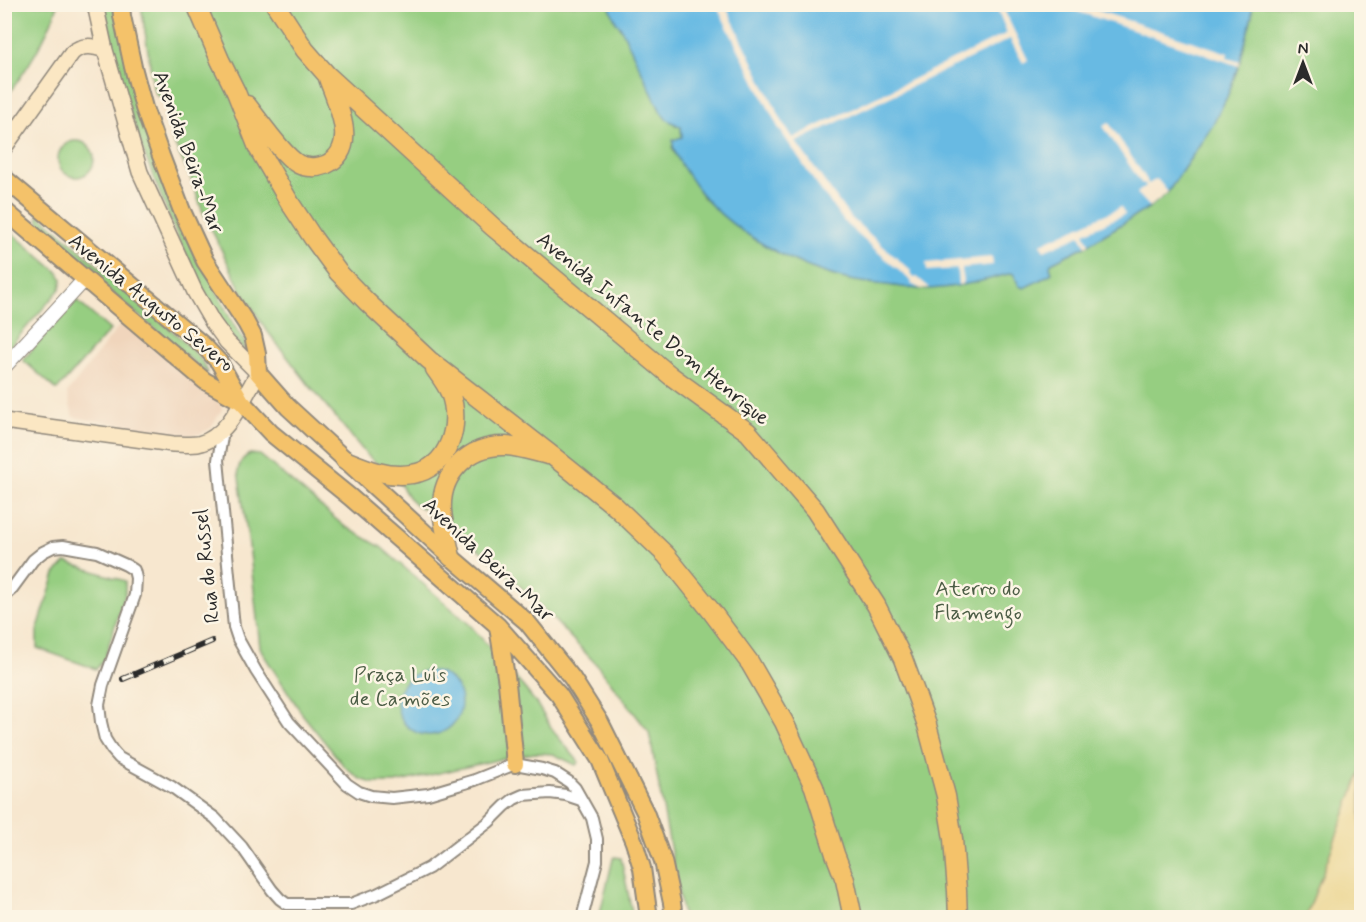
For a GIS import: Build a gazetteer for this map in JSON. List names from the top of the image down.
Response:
{
  "streets": {
    "highway": ["Avenida Infante Dom Henrique"],
    "main road": ["Avenida Beira-Mar", "Avenida Augusto Severo", "Rua do Russel"]
  },
  "crossings": [
    ["Avenida Beira-Mar", "Avenida Augusto Severo"],
    ["Avenida Beira-Mar", "Rua do Russel"],
    ["Avenida Augusto Severo", "Rua do Russel"]
  ],
  "parks": ["Aterro do Flamengo", "Praça Luís de Camões"],
  "north": "top"
}
